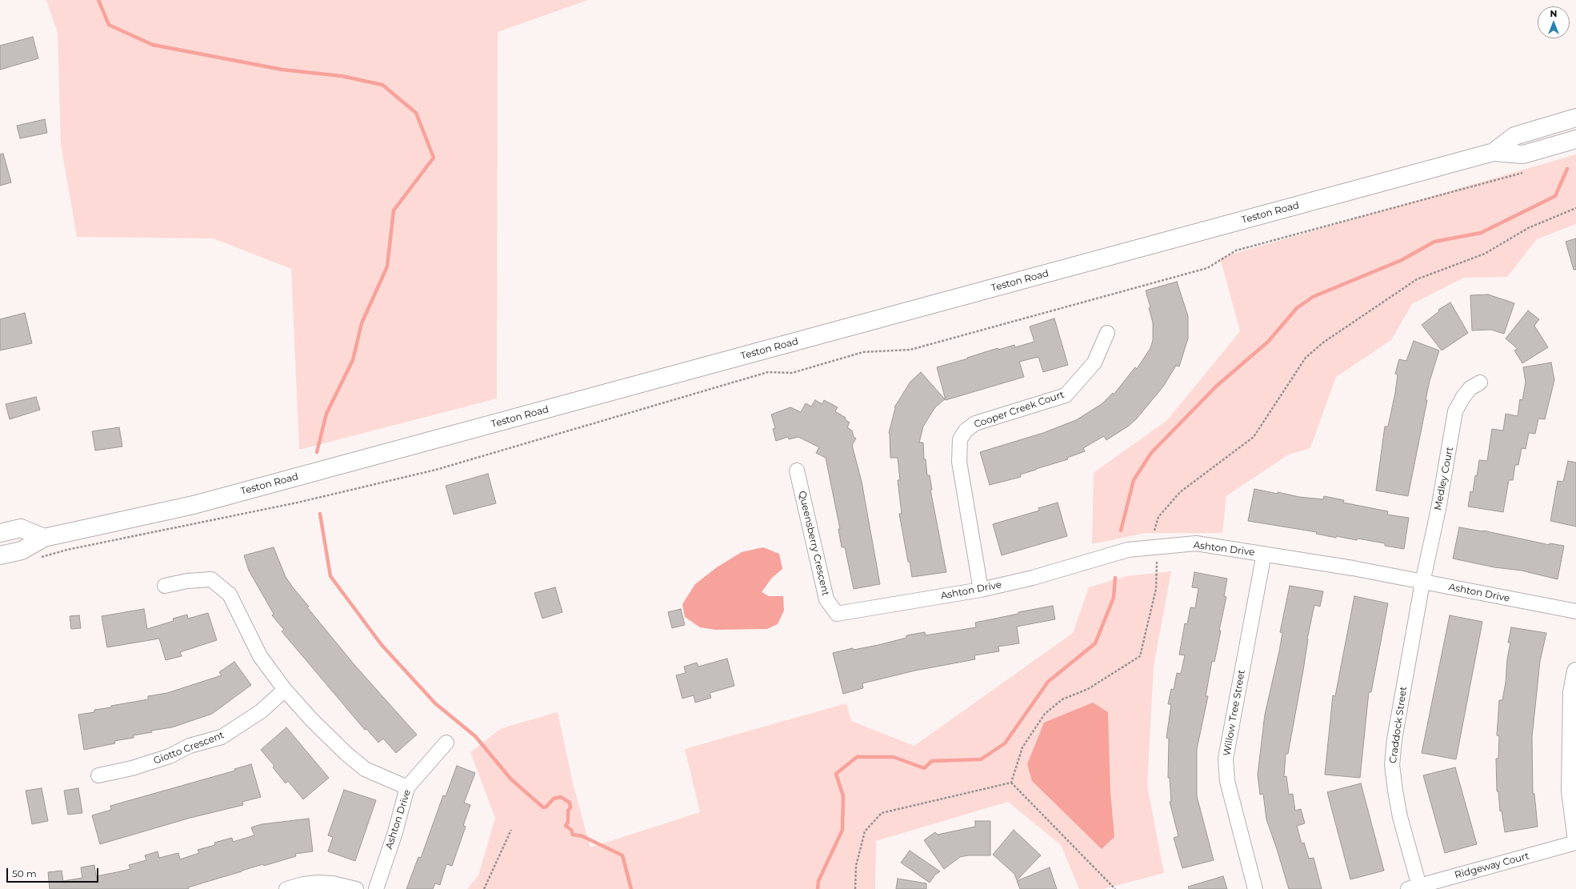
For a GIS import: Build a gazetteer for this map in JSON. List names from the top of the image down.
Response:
{
  "streets": {
    "main road": ["Teston Road"],
    "street": [
      "Cooper Creek Court",
      "Medley Court",
      "Queensberry Crescent",
      "Ashton Drive",
      "Willow Tree Street",
      "Craddock Street",
      "Giotto Crescent",
      "Ridgeway Court"
    ]
  },
  "crossings": [
    ["Cooper Creek Court", "Ashton Drive"],
    ["Medley Court", "Ashton Drive"],
    ["Medley Court", "Craddock Street"],
    ["Queensberry Crescent", "Ashton Drive"],
    ["Ashton Drive", "Willow Tree Street"],
    ["Ashton Drive", "Craddock Street"],
    ["Craddock Street", "Ridgeway Court"]
  ],
  "scale_bar": "50 m",
  "north": "top"
}
